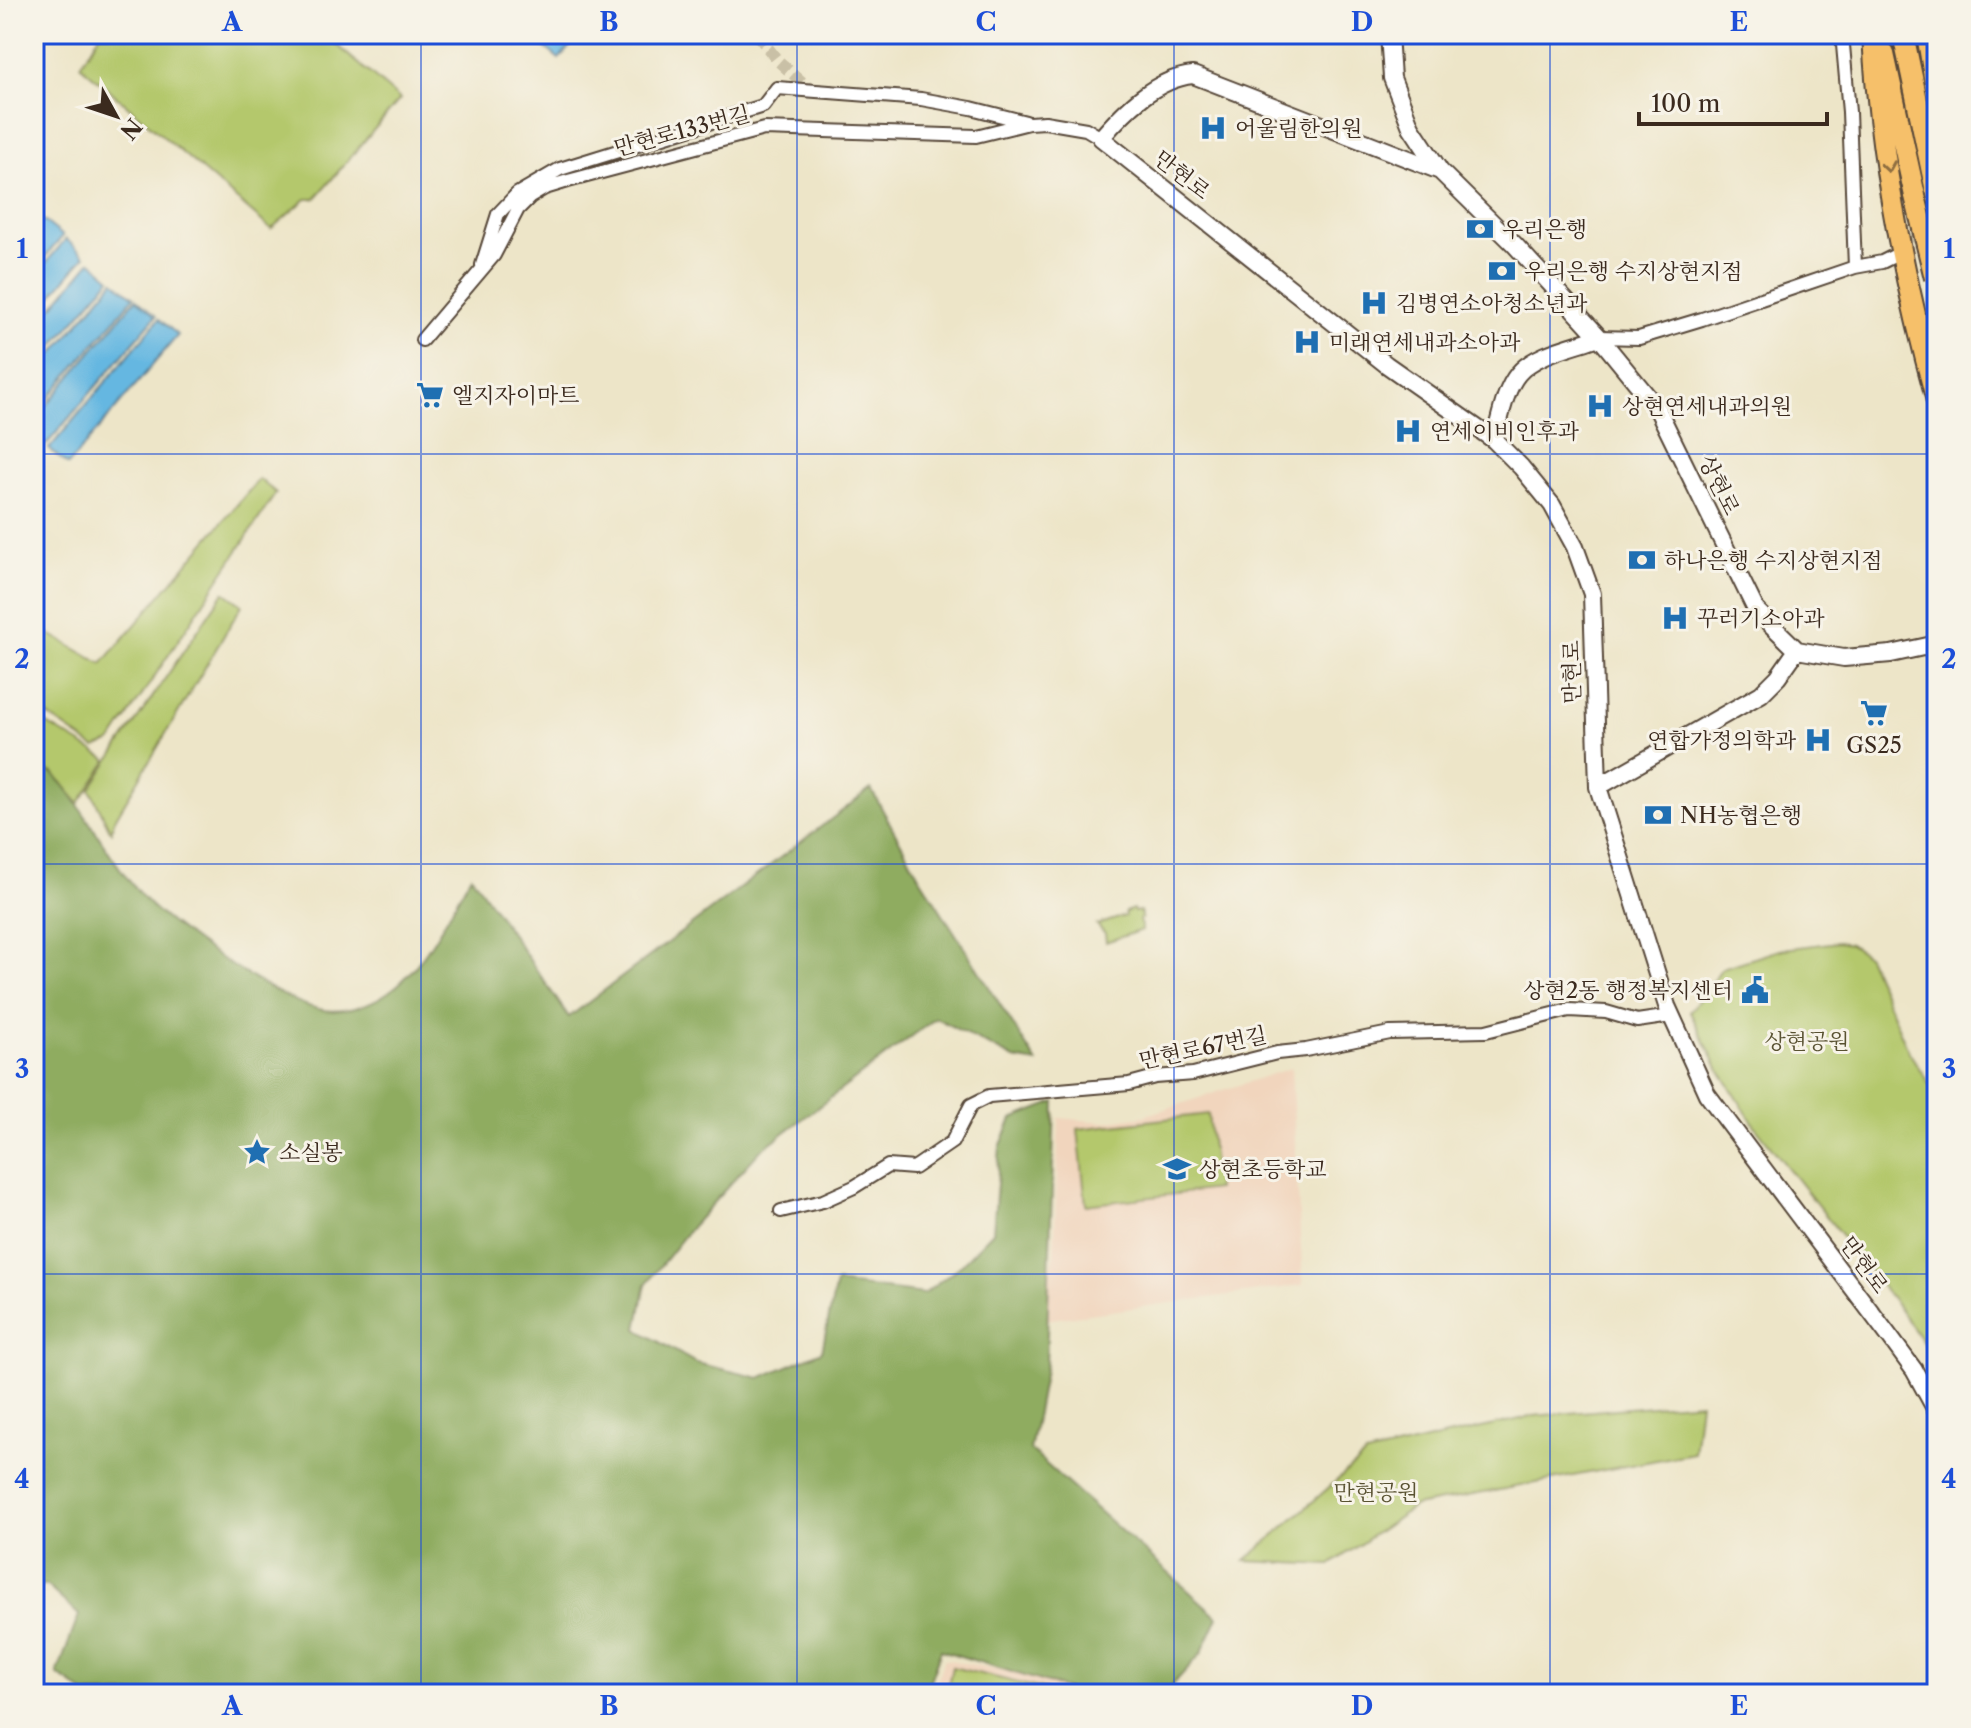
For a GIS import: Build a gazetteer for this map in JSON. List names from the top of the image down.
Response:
{
  "streets": {
    "street": [
      "만현로133번길",
      "만현로",
      "상현로",
      "만현로67번길"
    ]
  },
  "crossings": [
    ["만현로133번길", "만현로"],
    ["만현로", "만현로67번길"]
  ],
  "parks": ["상현공원", "만현공원"],
  "places": {
    "hospital": [
      "어울림한의원",
      "김병연소아청소년과",
      "미래연세내과소아과",
      "상현연세내과의원",
      "연세이비인후과",
      "꾸러기소아과",
      "연합가정의학과"
    ],
    "bank": [
      "우리은행",
      "우리은행 수지상현지점",
      "하나은행 수지상현지점",
      "NH농협은행"
    ],
    "supermarket": ["엘지자이마트", "GS25"],
    "public building": ["상현2동 행정복지센터"],
    "place": ["소실봉"],
    "school or university": ["상현초등학교"]
  },
  "scale_bar": "100 m",
  "north": "bottom right",
  "grid": {
    "columns": [
      "A",
      "B",
      "C",
      "D",
      "E"
    ],
    "rows": [
      "1",
      "2",
      "3",
      "4"
    ]
  }
}
